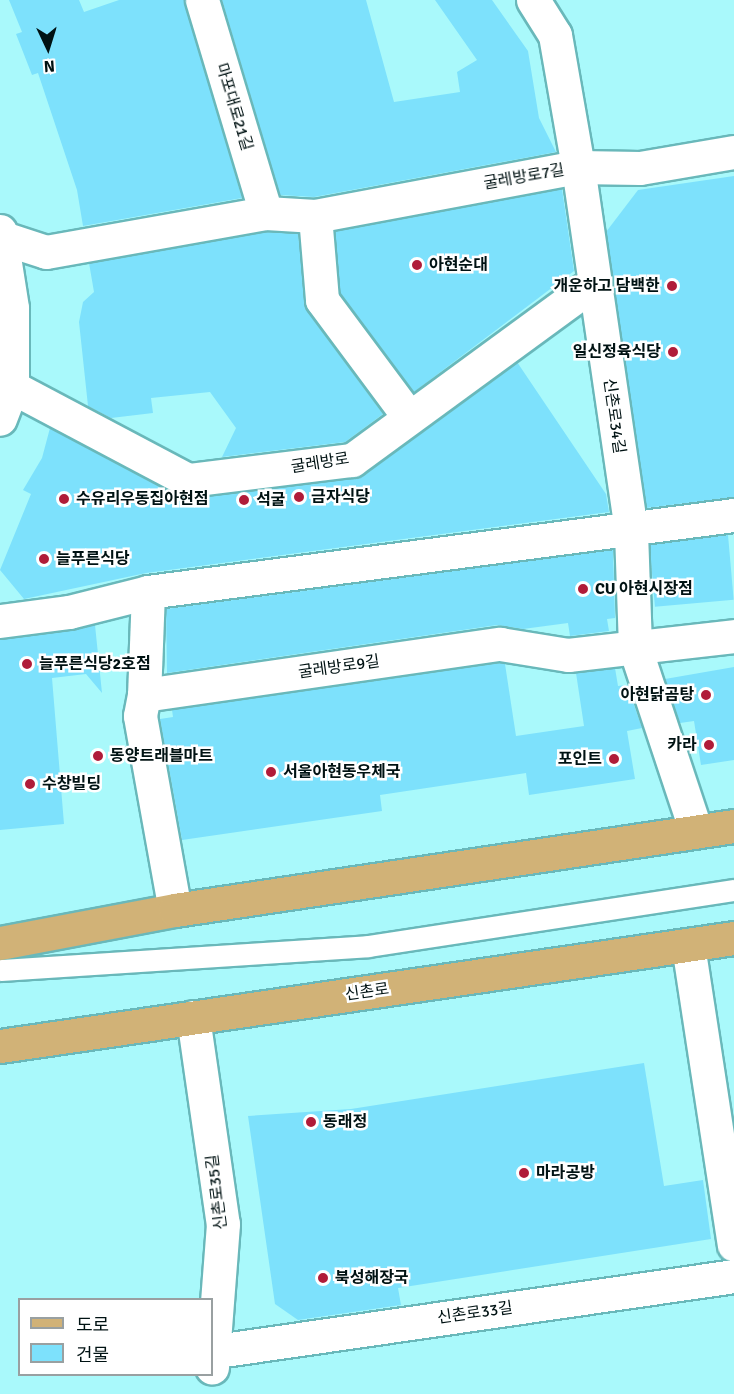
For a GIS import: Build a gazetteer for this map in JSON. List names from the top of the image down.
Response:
{
  "streets": {
    "main road": ["신촌로"],
    "street": [
      "마포대로21길",
      "굴레방로7길",
      "신촌로34길",
      "굴레방로",
      "굴레방로9길",
      "신촌로35길",
      "신촌로33길"
    ]
  },
  "crossings": [
    ["마포대로21길", "굴레방로7길"],
    ["굴레방로7길", "신촌로34길"],
    ["신촌로34길", "굴레방로"],
    ["신촌로34길", "굴레방로9길"],
    ["신촌로", "신촌로35길"]
  ],
  "places": [
    "아현순대",
    "개운하고 담백한",
    "일신정육식당",
    "금자식당",
    "수유리우동집아현점",
    "석굴",
    "늘푸른식당",
    "CU 아현시장점",
    "늘푸른식당2호점",
    "아현닭곰탕",
    "카라",
    "동양트래블마트",
    "포인트",
    "서울아현동우체국",
    "수창빌딩",
    "동래정",
    "마라공방",
    "북성해장국"
  ],
  "legend": ["도로", "건물"],
  "north": "bottom"
}
